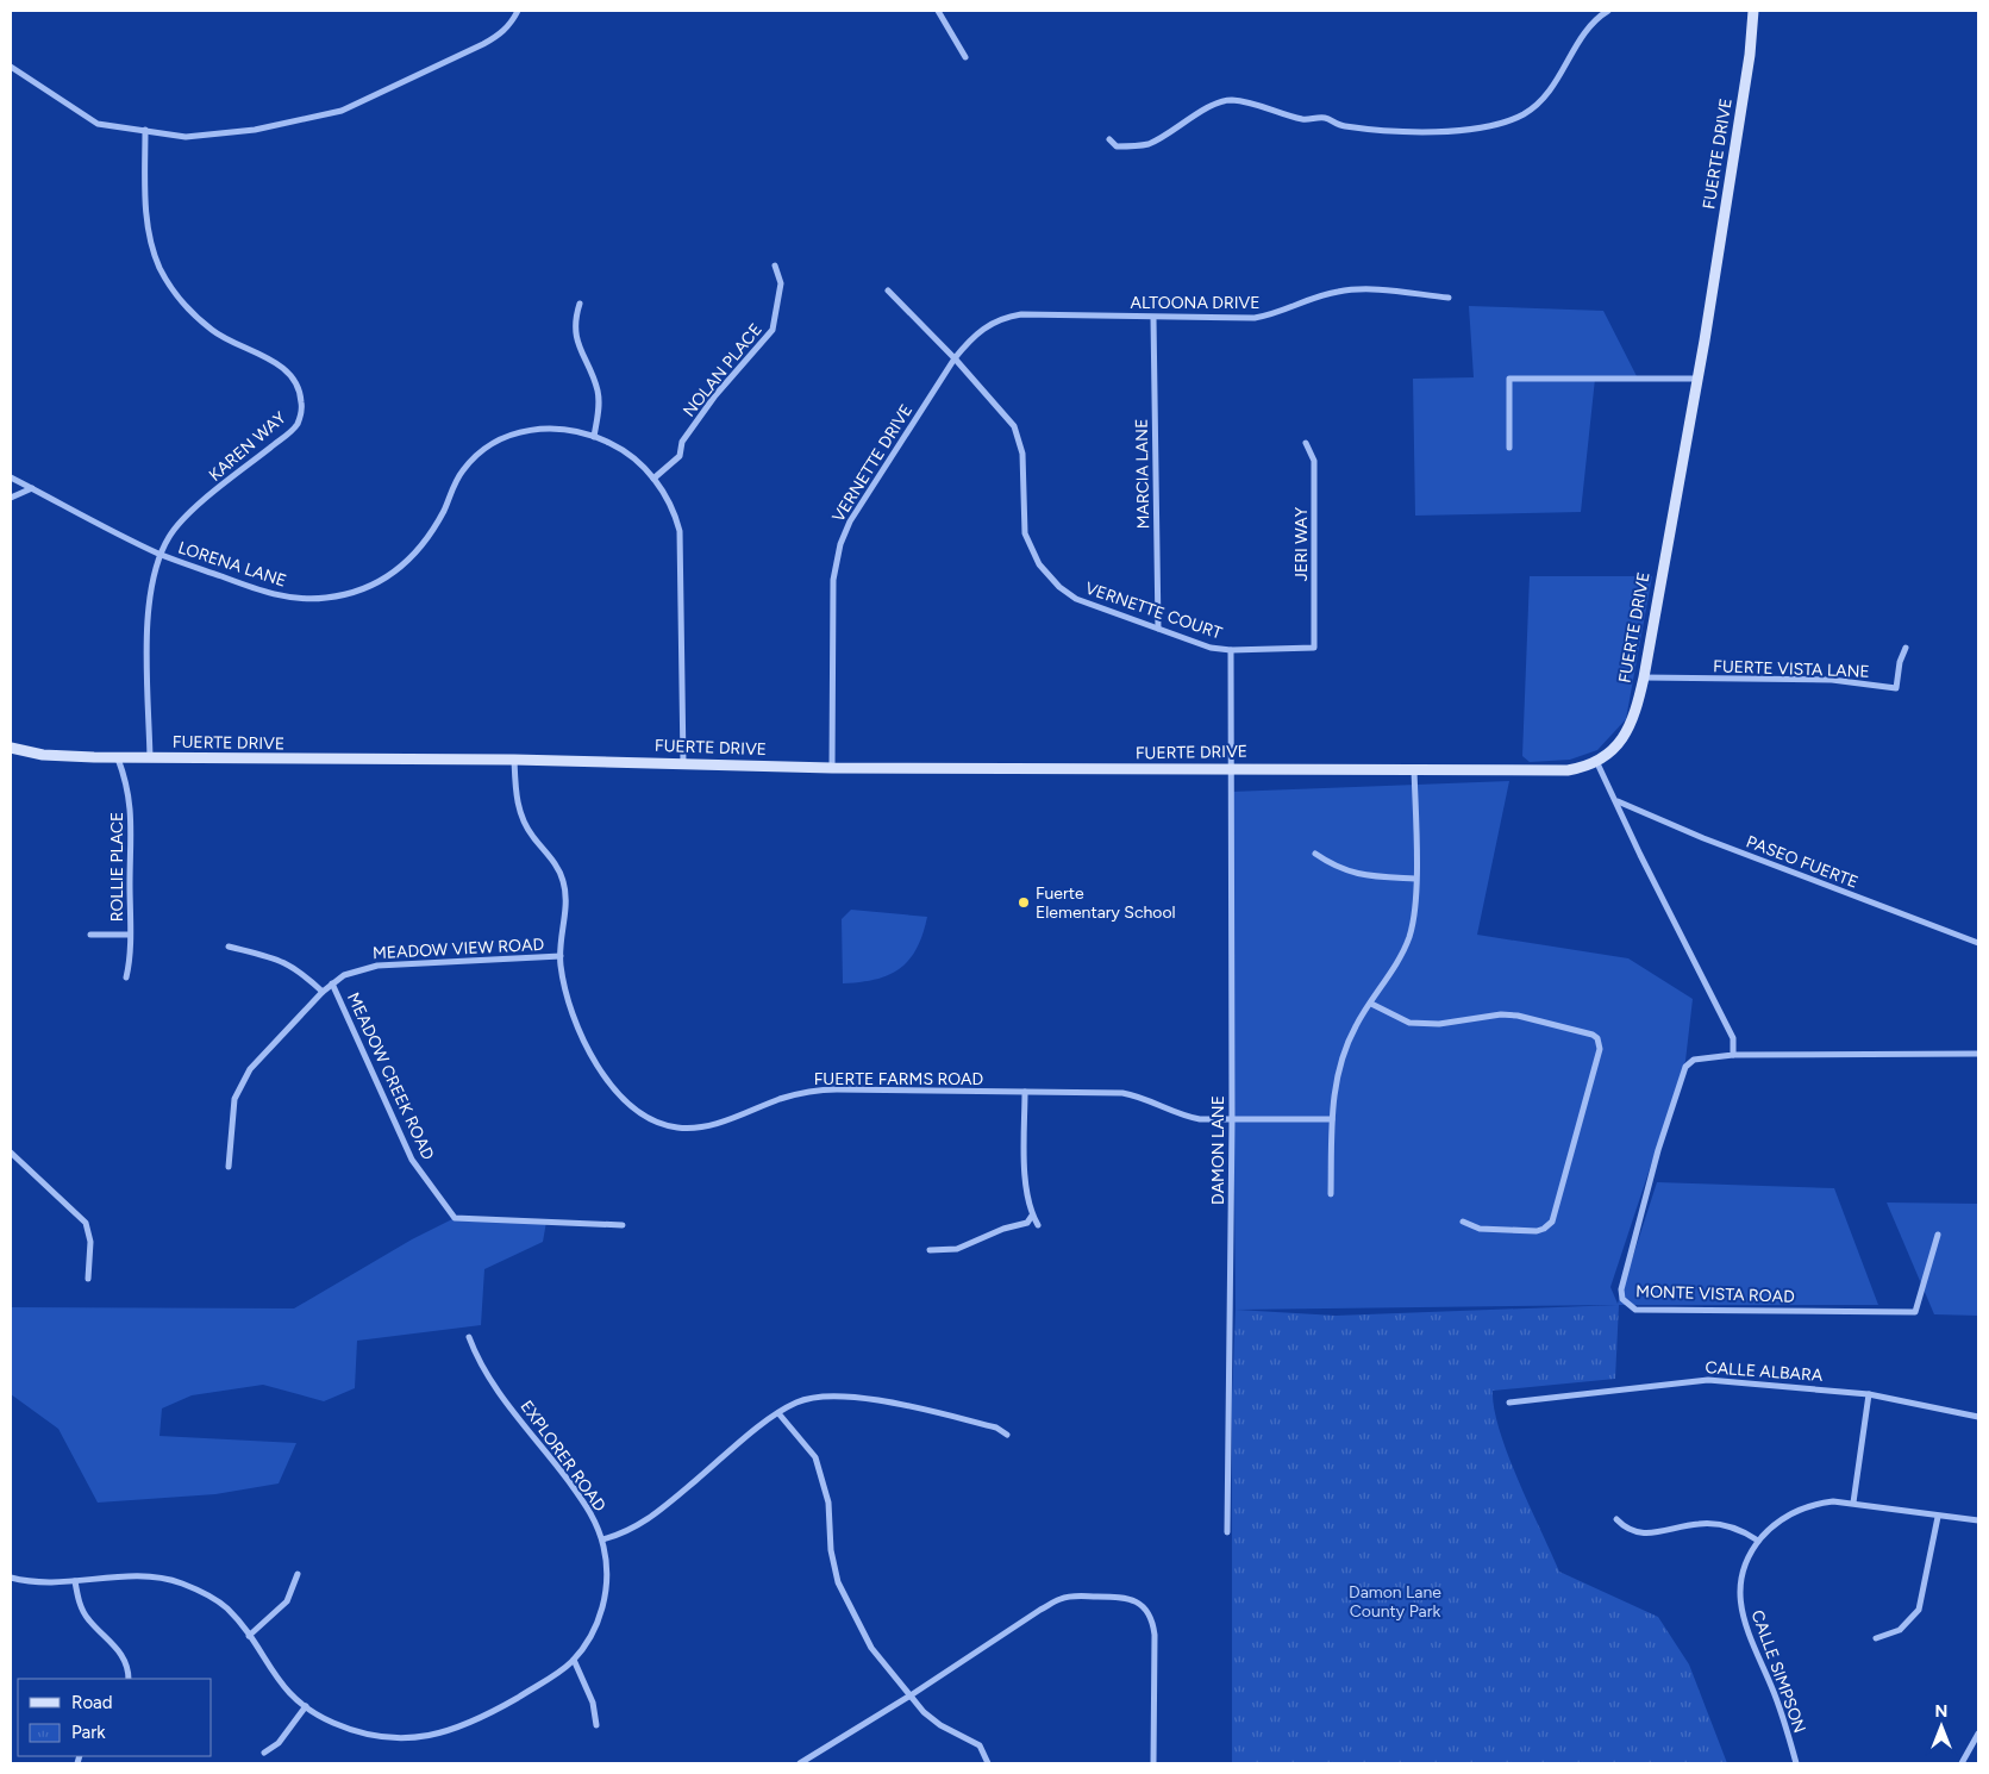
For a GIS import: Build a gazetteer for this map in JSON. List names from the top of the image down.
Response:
{
  "streets": {
    "street": [
      "FUERTE DRIVE",
      "ALTOONA DRIVE",
      "NOLAN PLACE",
      "KAREN WAY",
      "VERNETTE DRIVE",
      "MARCIA LANE",
      "JERI WAY",
      "LORENA LANE",
      "VERNETTE COURT",
      "FUERTE VISTA LANE",
      "PASEO FUERTE",
      "ROLLIE PLACE",
      "MEADOW VIEW ROAD",
      "MEADOW CREEK ROAD",
      "FUERTE FARMS ROAD",
      "DAMON LANE",
      "MONTE VISTA ROAD",
      "CALLE ALBARA",
      "EXPLORER ROAD",
      "CALLE SIMPSON"
    ]
  },
  "crossings": [
    ["FUERTE DRIVE", "KAREN WAY"],
    ["FUERTE DRIVE", "VERNETTE DRIVE"],
    ["FUERTE DRIVE", "LORENA LANE"],
    ["FUERTE DRIVE", "FUERTE VISTA LANE"],
    ["FUERTE DRIVE", "ROLLIE PLACE"],
    ["FUERTE DRIVE", "FUERTE FARMS ROAD"],
    ["FUERTE DRIVE", "DAMON LANE"],
    ["ALTOONA DRIVE", "VERNETTE DRIVE"],
    ["ALTOONA DRIVE", "MARCIA LANE"],
    ["ALTOONA DRIVE", "VERNETTE COURT"],
    ["NOLAN PLACE", "LORENA LANE"],
    ["KAREN WAY", "LORENA LANE"],
    ["VERNETTE DRIVE", "VERNETTE COURT"],
    ["MARCIA LANE", "VERNETTE COURT"],
    ["JERI WAY", "VERNETTE COURT"],
    ["MEADOW VIEW ROAD", "MEADOW CREEK ROAD"],
    ["MEADOW VIEW ROAD", "FUERTE FARMS ROAD"],
    ["FUERTE FARMS ROAD", "DAMON LANE"]
  ],
  "parks": ["Damon Lane County Park"],
  "places": ["Fuerte Elementary School"],
  "legend": ["Road", "Park"],
  "north": "top"
}
